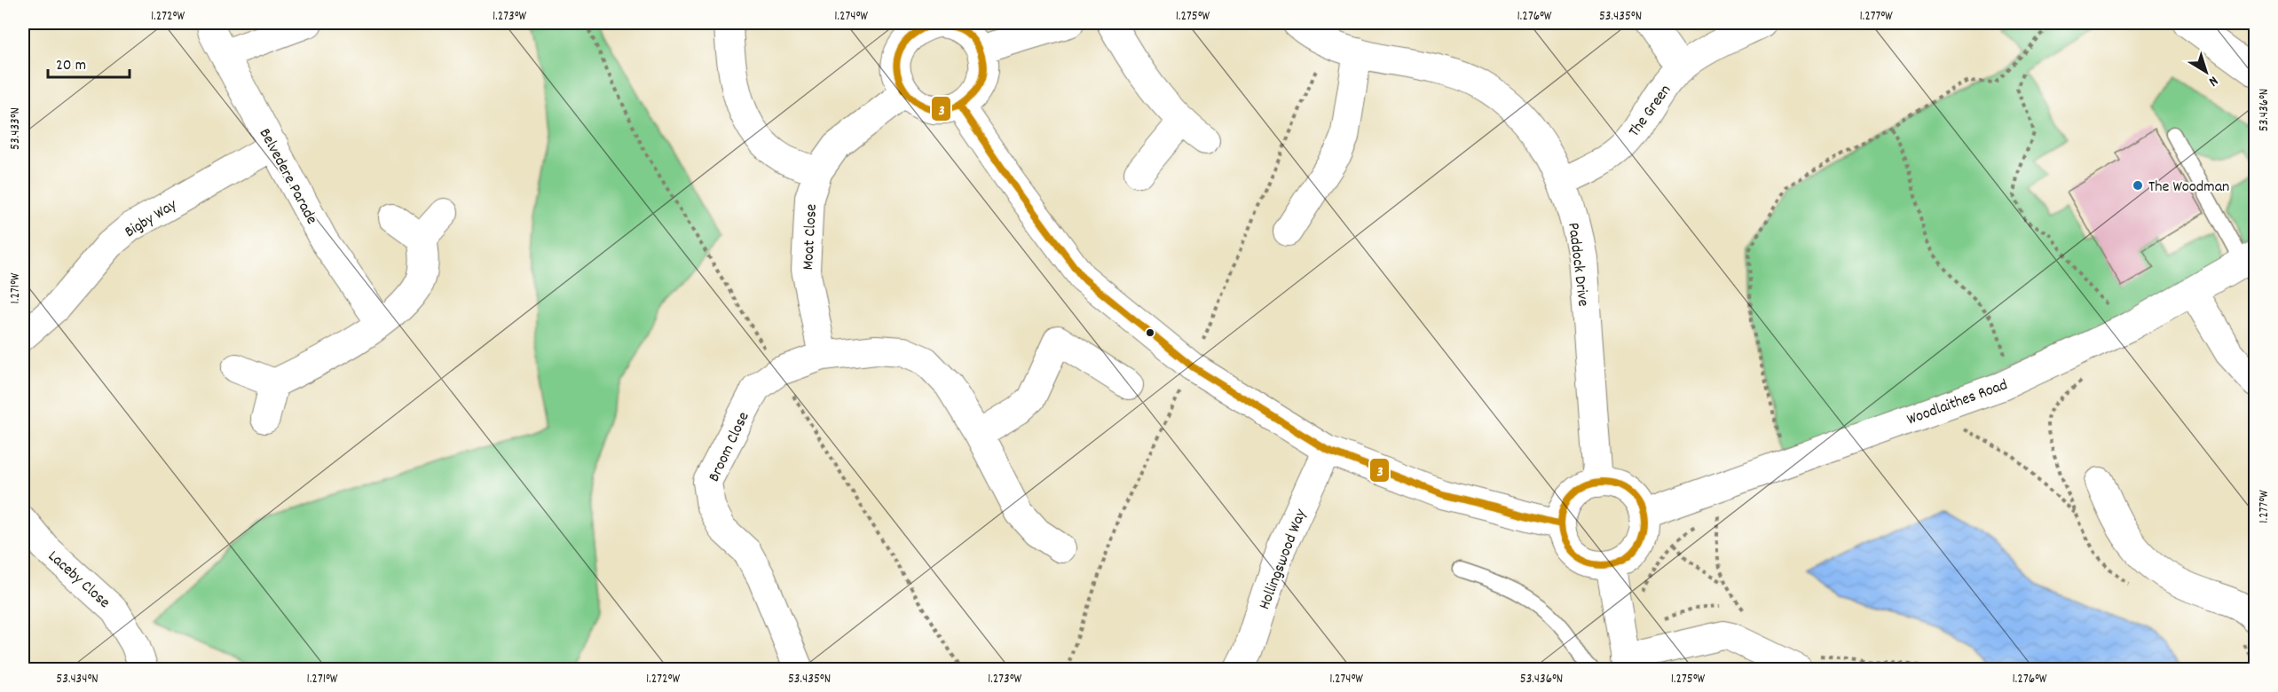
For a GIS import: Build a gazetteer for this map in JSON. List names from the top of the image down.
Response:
{
  "streets": {
    "street": [
      "The Green",
      "Belvedere Parade",
      "Bigby Way",
      "Moat Close",
      "Paddock Drive",
      "Woodlaithes Road",
      "Broom Close",
      "Hollingswood Way",
      "Laceby Close"
    ]
  },
  "crossings": [
    ["The Green", "Paddock Drive"],
    ["Belvedere Parade", "Bigby Way"],
    ["Paddock Drive", "Woodlaithes Road"]
  ],
  "places": ["The Woodman"],
  "lines": ["transit line 3"],
  "scale_bar": "20 m",
  "north": "bottom right",
  "coordinates": [
    "1.272°W",
    "1.273°W",
    "1.274°W",
    "1.275°W",
    "1.276°W",
    "53.435°N",
    "1.277°W",
    "53.436°N",
    "53.433°N",
    "1.271°W",
    "53.434°N"
  ]
}
